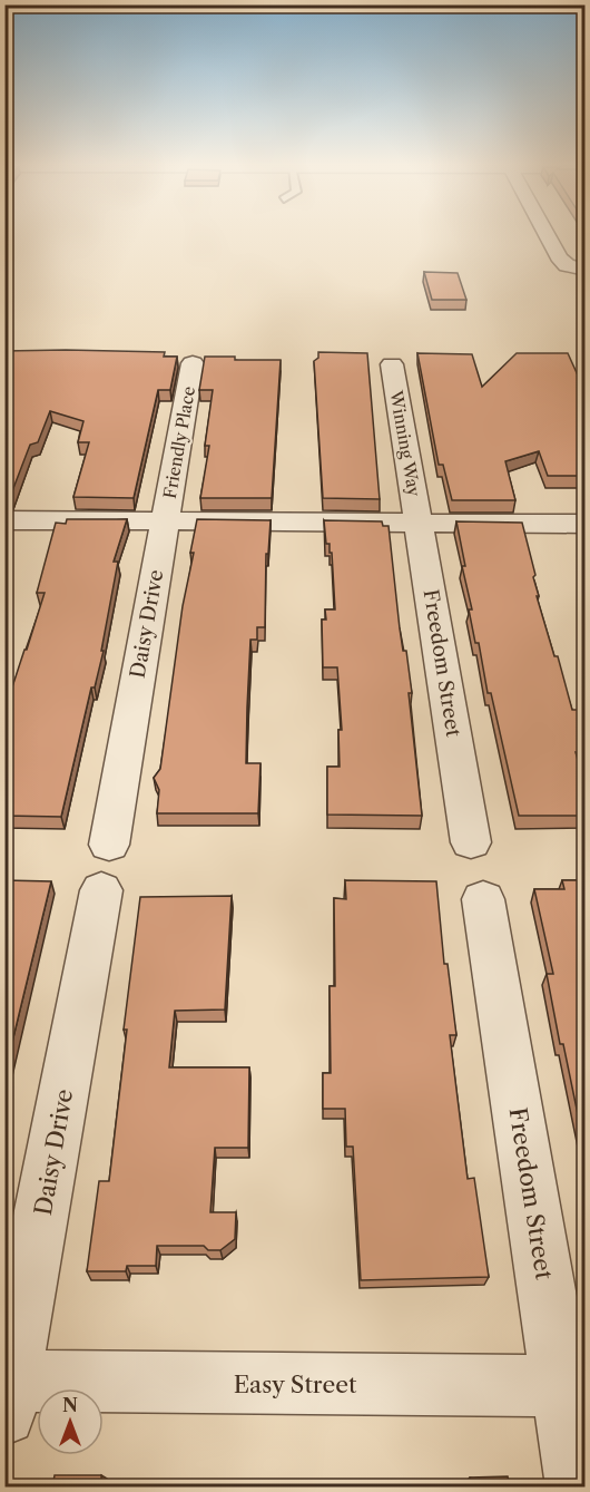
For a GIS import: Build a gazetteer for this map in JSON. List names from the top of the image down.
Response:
{
  "streets": {
    "street": [
      "Friendly Place",
      "Winning Way",
      "Daisy Drive",
      "Freedom Street",
      "Easy Street"
    ]
  },
  "crossings": [
    ["Friendly Place", "Daisy Drive"],
    ["Winning Way", "Freedom Street"],
    ["Daisy Drive", "Easy Street"],
    ["Freedom Street", "Easy Street"]
  ],
  "north": "top"
}
